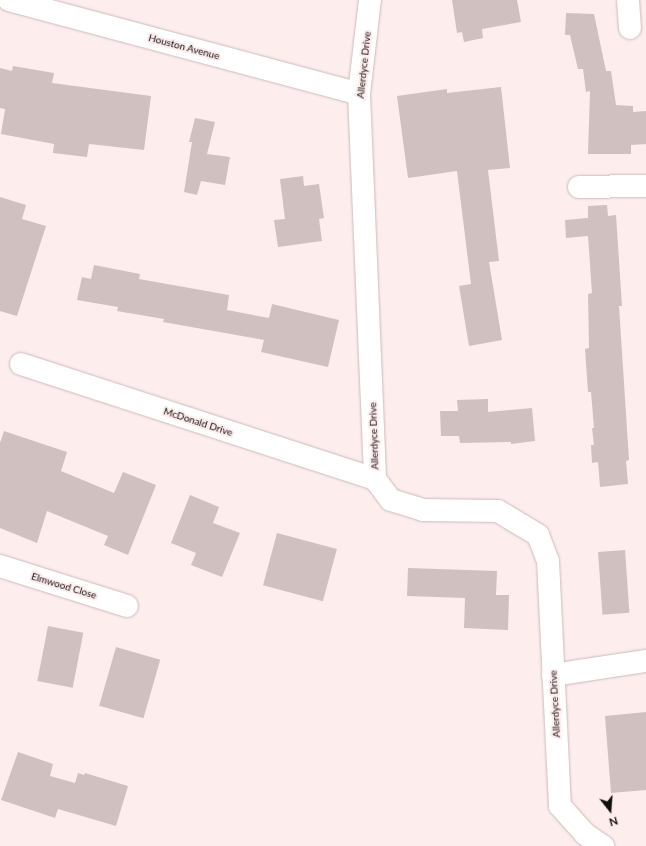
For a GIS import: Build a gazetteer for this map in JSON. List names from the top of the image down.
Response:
{
  "streets": {
    "street": [
      "Houston Avenue",
      "Allerdyce Drive",
      "McDonald Drive",
      "Elmwood Close"
    ]
  },
  "crossings": [
    ["Houston Avenue", "Allerdyce Drive"],
    ["Allerdyce Drive", "McDonald Drive"]
  ],
  "north": "bottom"
}
